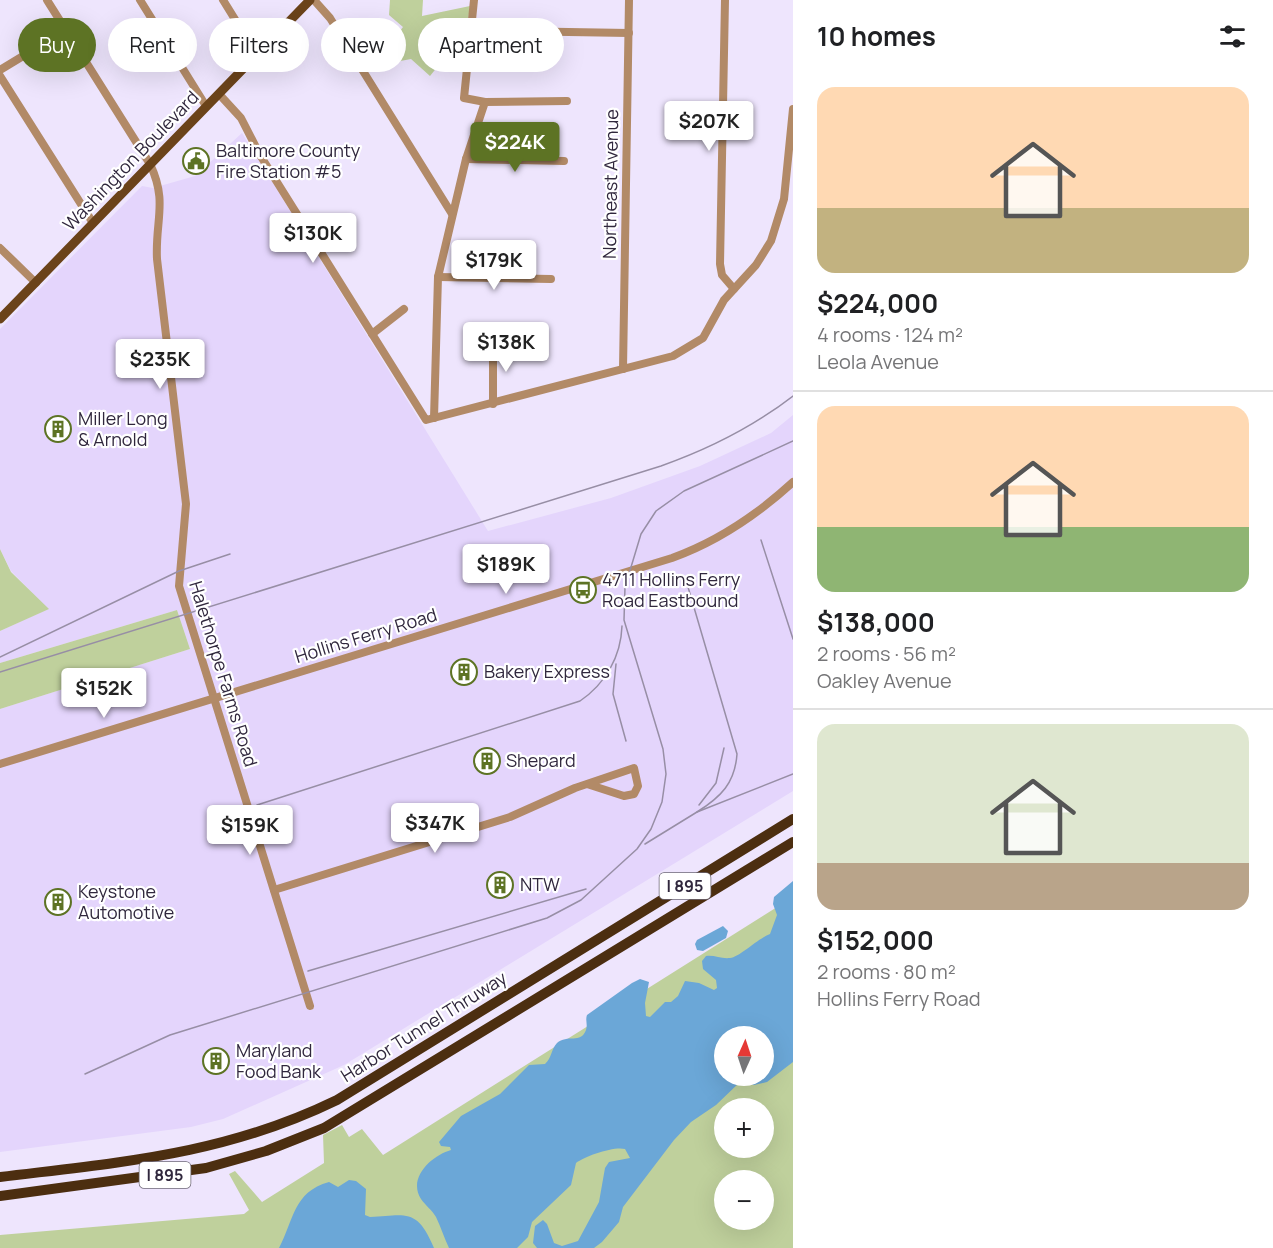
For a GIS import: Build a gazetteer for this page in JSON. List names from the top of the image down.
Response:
{
  "streets": {
    "highway": ["I 895", "Harbor Tunnel Thruway"],
    "main road": ["Washington Boulevard"],
    "street": ["Northeast Avenue", "Hollins Ferry Road", "Halethorpe Farms Road"]
  },
  "crossings": [
    ["Washington Boulevard", "Halethorpe Farms Road"],
    ["Hollins Ferry Road", "Halethorpe Farms Road"]
  ],
  "places": {
    "public building": ["Baltimore County Fire Station #5"],
    "building": [
      "Miller Long & Arnold",
      "Bakery Express",
      "Shepard",
      "NTW",
      "Keystone Automotive",
      "Maryland Food Bank"
    ],
    "bus stop": ["4711 Hollins Ferry Road Eastbound"]
  },
  "north": "top",
  "page": {
    "heading": "10 homes",
    "chip": [
      "Buy",
      "Rent",
      "Filters",
      "New",
      "Apartment"
    ],
    "list": [
      {
        "name": "$224,000",
        "note": "4 rooms · 124 m² · Leola Avenue"
      },
      {
        "name": "$138,000",
        "note": "2 rooms · 56 m² · Oakley Avenue"
      },
      {
        "name": "$152,000",
        "note": "2 rooms · 80 m² · Hollins Ferry Road"
      }
    ],
    "price": [
      "$207K",
      "$224K",
      "$130K",
      "$179K",
      "$138K",
      "$235K",
      "$189K",
      "$152K",
      "$347K",
      "$159K"
    ],
    "map_buttons": ["+", "−"]
  }
}
